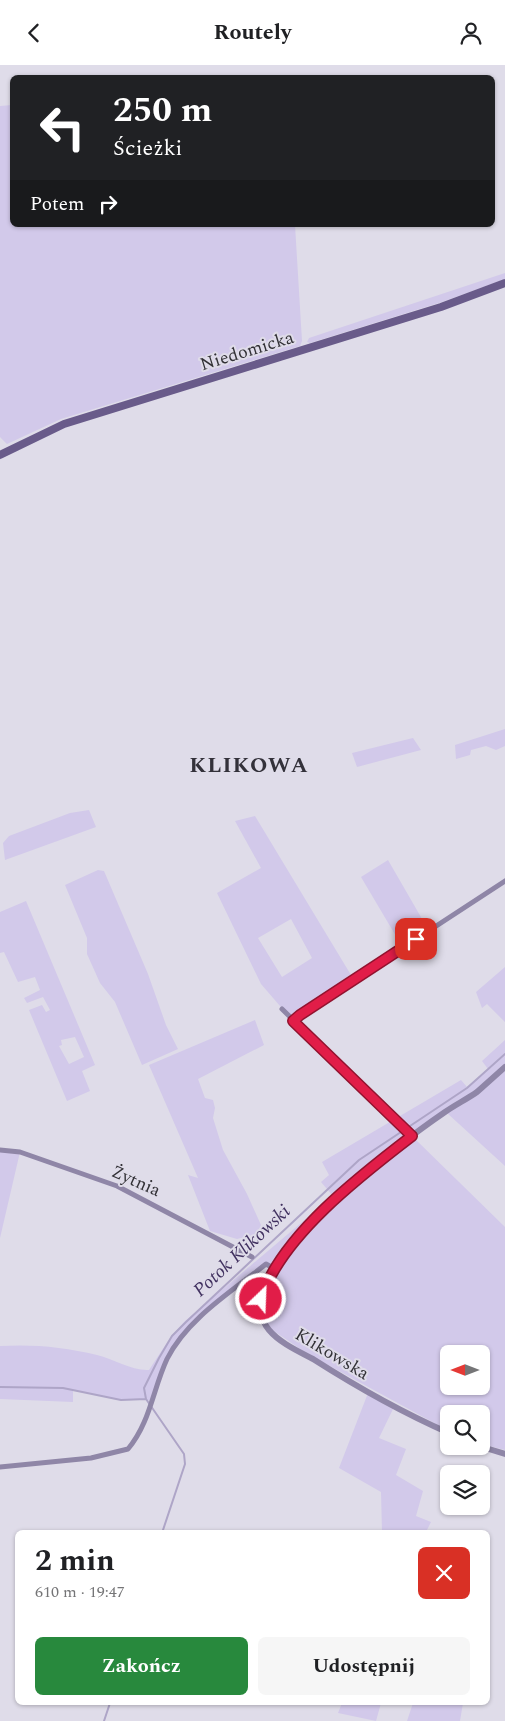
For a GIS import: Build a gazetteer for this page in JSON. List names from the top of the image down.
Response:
{
  "streets": {
    "main road": ["Niedomicka"],
    "street": ["Żytnia", "Klikowska"]
  },
  "districts": ["KLIKOWA"],
  "water": ["Potok Klikowski"],
  "north": "left",
  "page": {
    "header": "Routely",
    "turn": ["250 m", "Ścieżki"],
    "then": "Potem",
    "heading": ["2 min", "610 m · 19:47"],
    "buttons": ["Zakończ", "Udostępnij"]
  }
}
